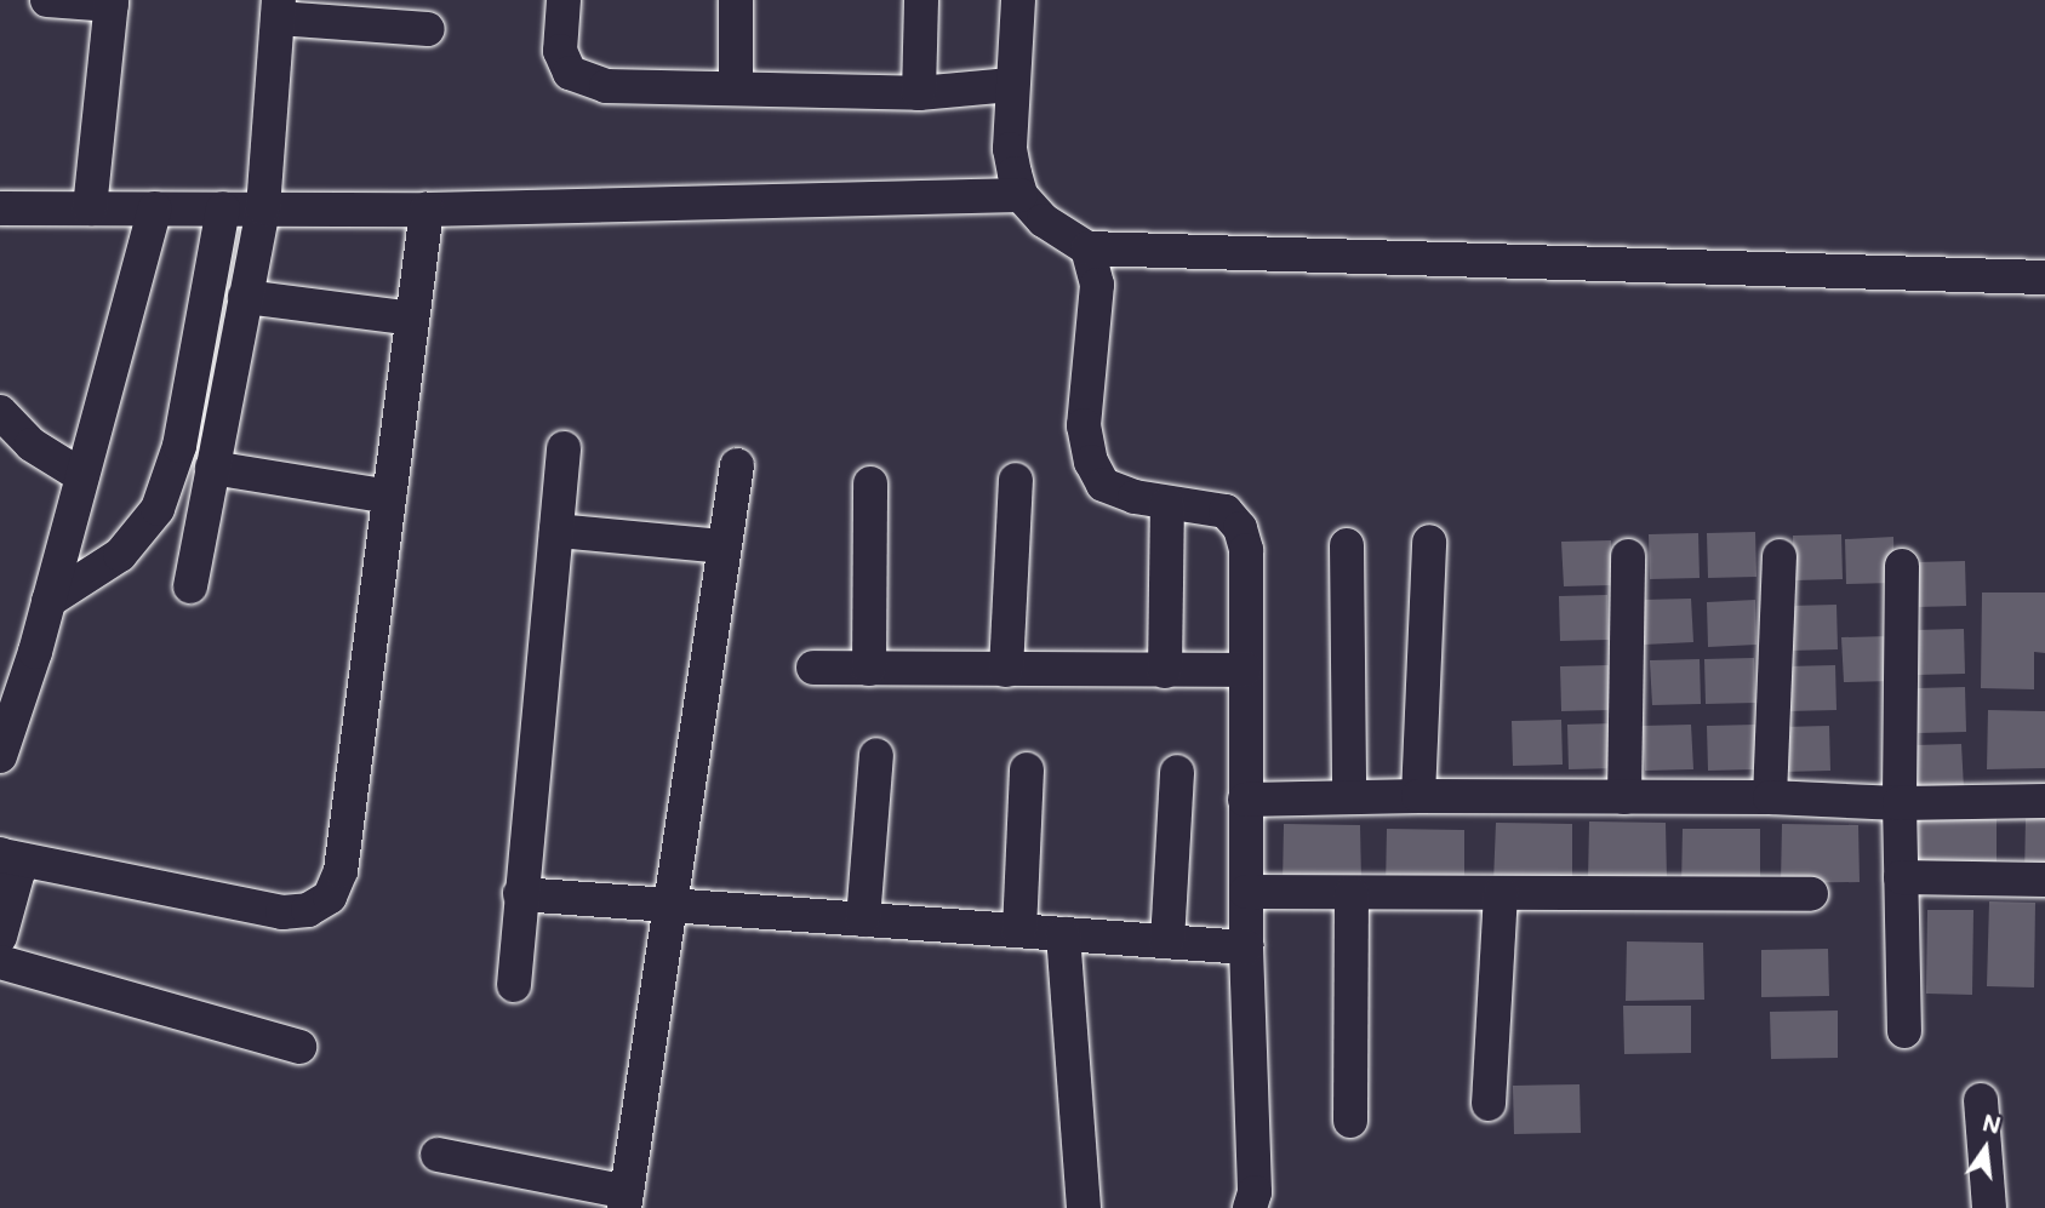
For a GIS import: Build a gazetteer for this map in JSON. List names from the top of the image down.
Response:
{
  "north": "top"
}
